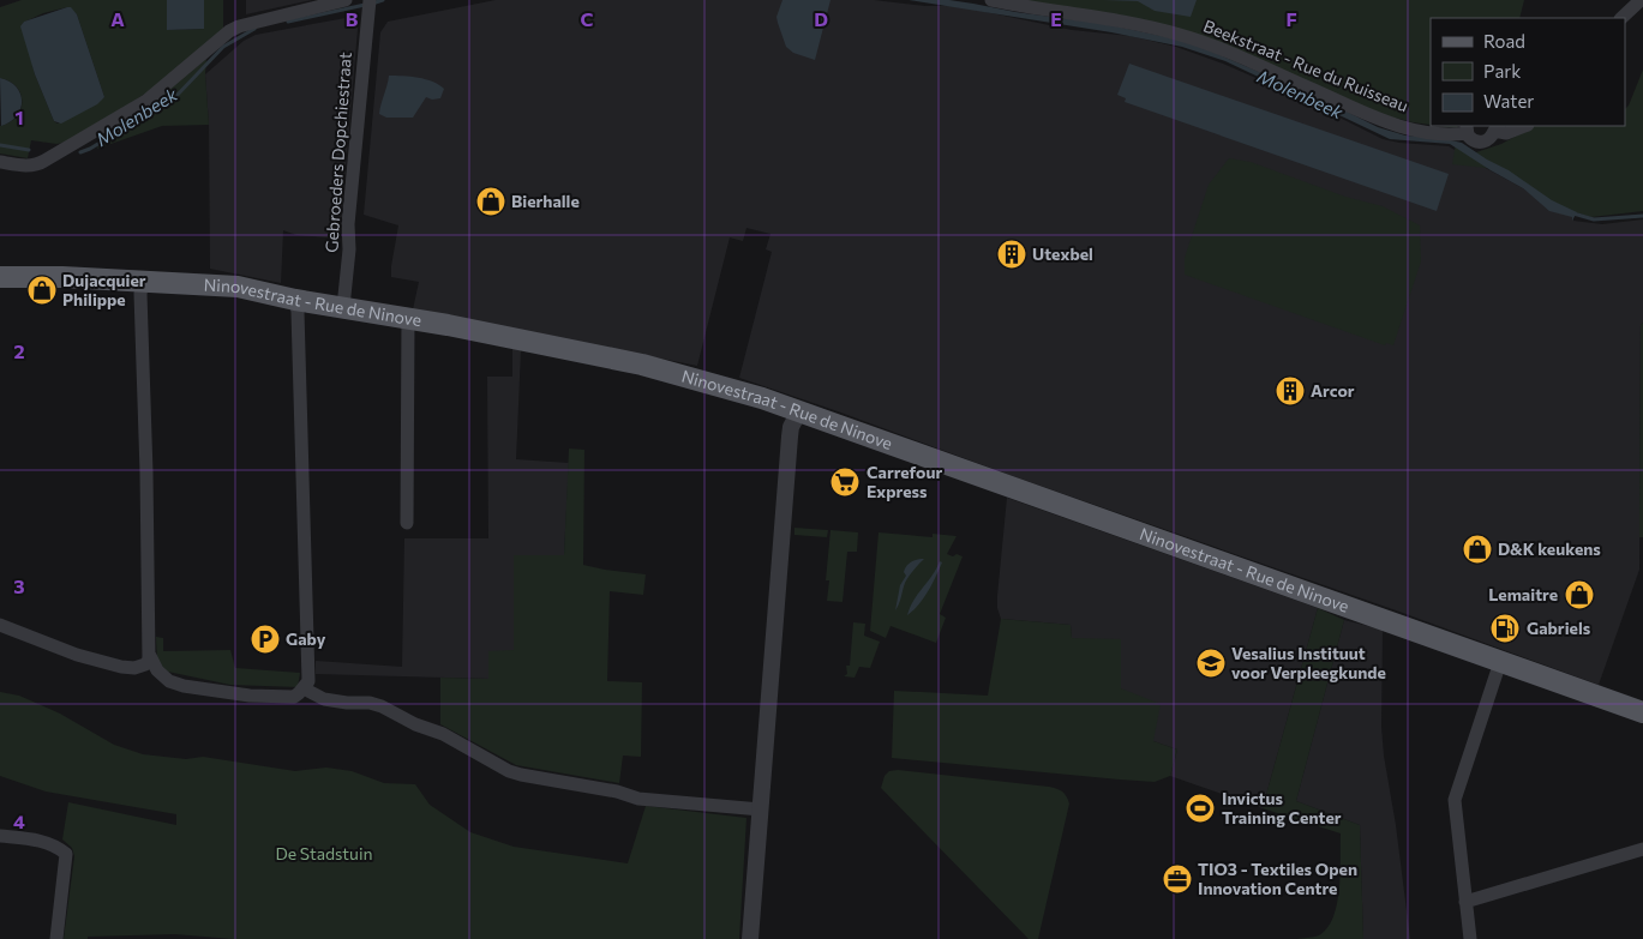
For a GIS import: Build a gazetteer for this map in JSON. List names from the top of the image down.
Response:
{
  "streets": {
    "main road": ["Ninovestraat - Rue de Ninove"],
    "street": ["Beekstraat - Rue du Ruisseau", "Gebroeders Dopchiestraat"]
  },
  "crossings": [
    ["Gebroeders Dopchiestraat", "Ninovestraat - Rue de Ninove"]
  ],
  "water": ["Molenbeek"],
  "parks": ["De Stadstuin"],
  "places": {
    "shop": [
      "Bierhalle",
      "Dujacquier Philippe",
      "D&K keukens",
      "Lemaitre"
    ],
    "building": ["Utexbel", "Arcor"],
    "supermarket": ["Carrefour Express"],
    "fuel station": ["Gabriels"],
    "parking": ["Gaby"],
    "school or university": ["Vesalius Instituut voor Verpleegkunde"],
    "sports": ["Invictus Training Center"],
    "office": ["TIO3 - Textiles Open Innovation Centre"]
  },
  "legend": ["Road", "Park", "Water"],
  "grid": {
    "columns": [
      "A",
      "B",
      "C",
      "D",
      "E",
      "F"
    ],
    "rows": [
      "1",
      "2",
      "3",
      "4"
    ]
  }
}
